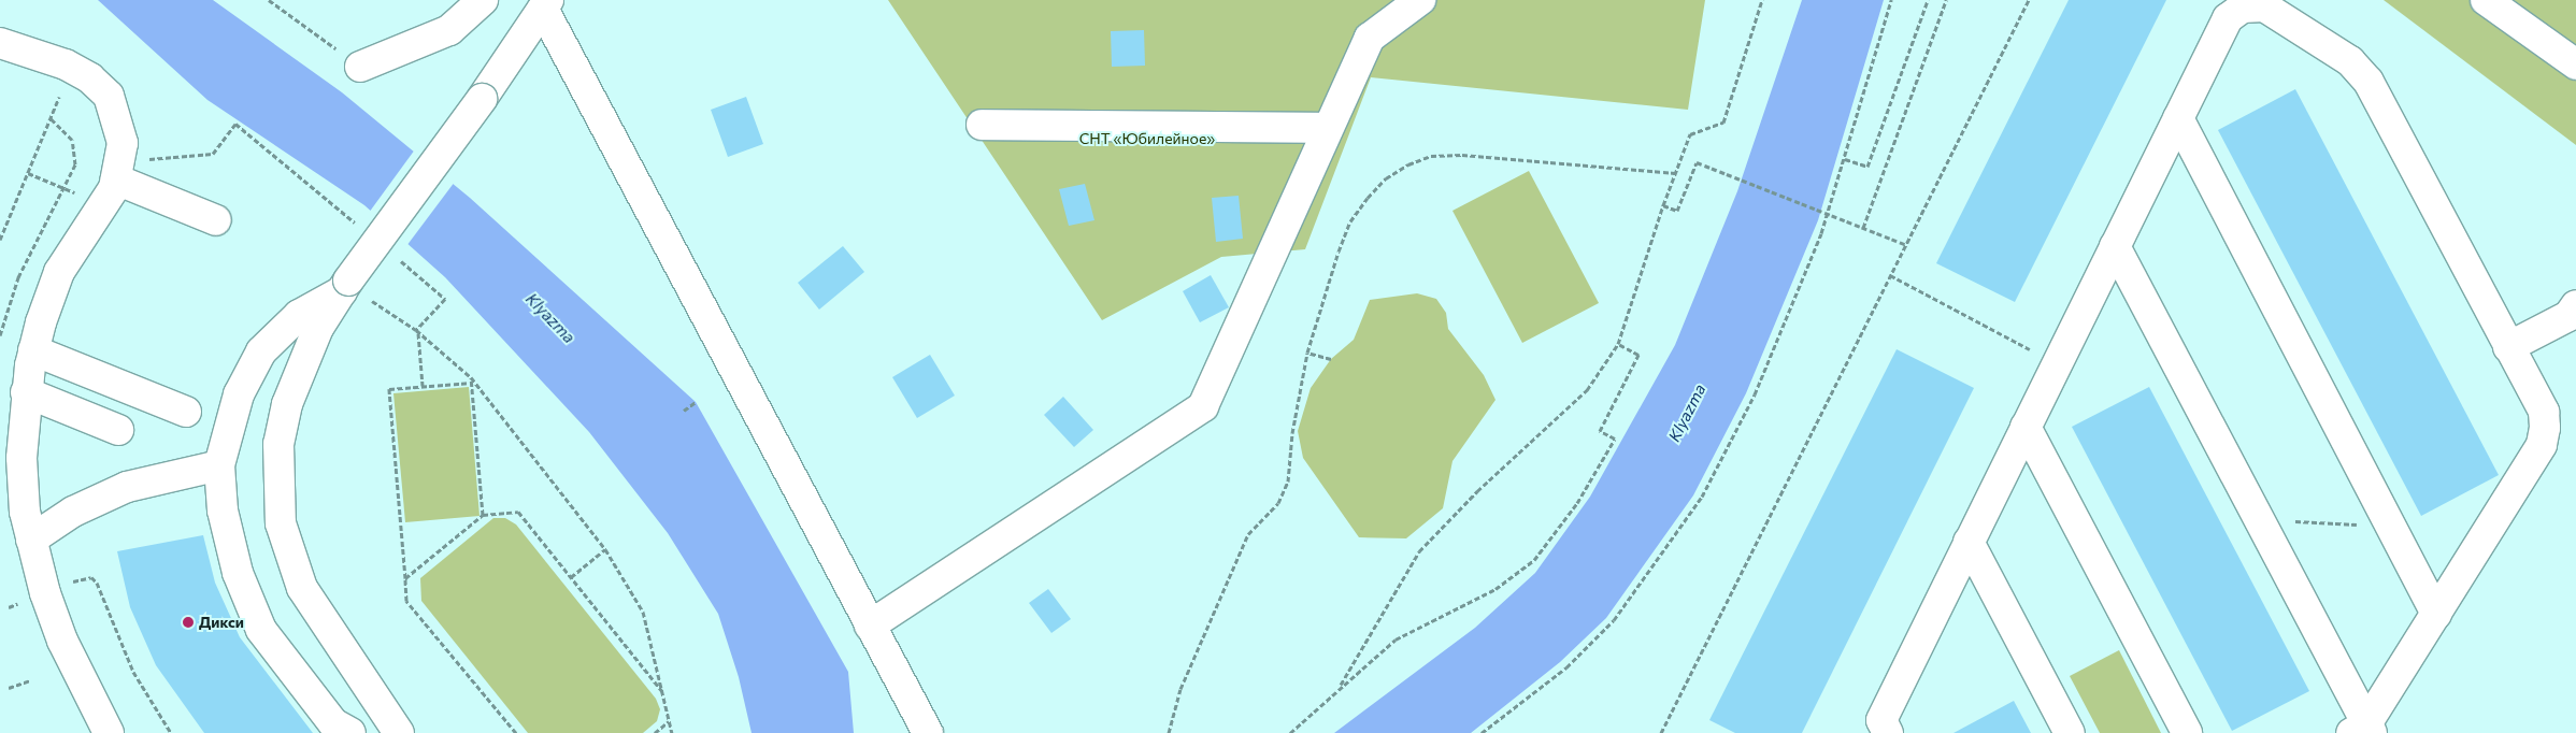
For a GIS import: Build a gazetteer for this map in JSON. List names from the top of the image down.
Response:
{
  "water": ["Klyazma"],
  "parks": ["СНТ «Юбилейное»"],
  "places": ["Дикси"]
}
